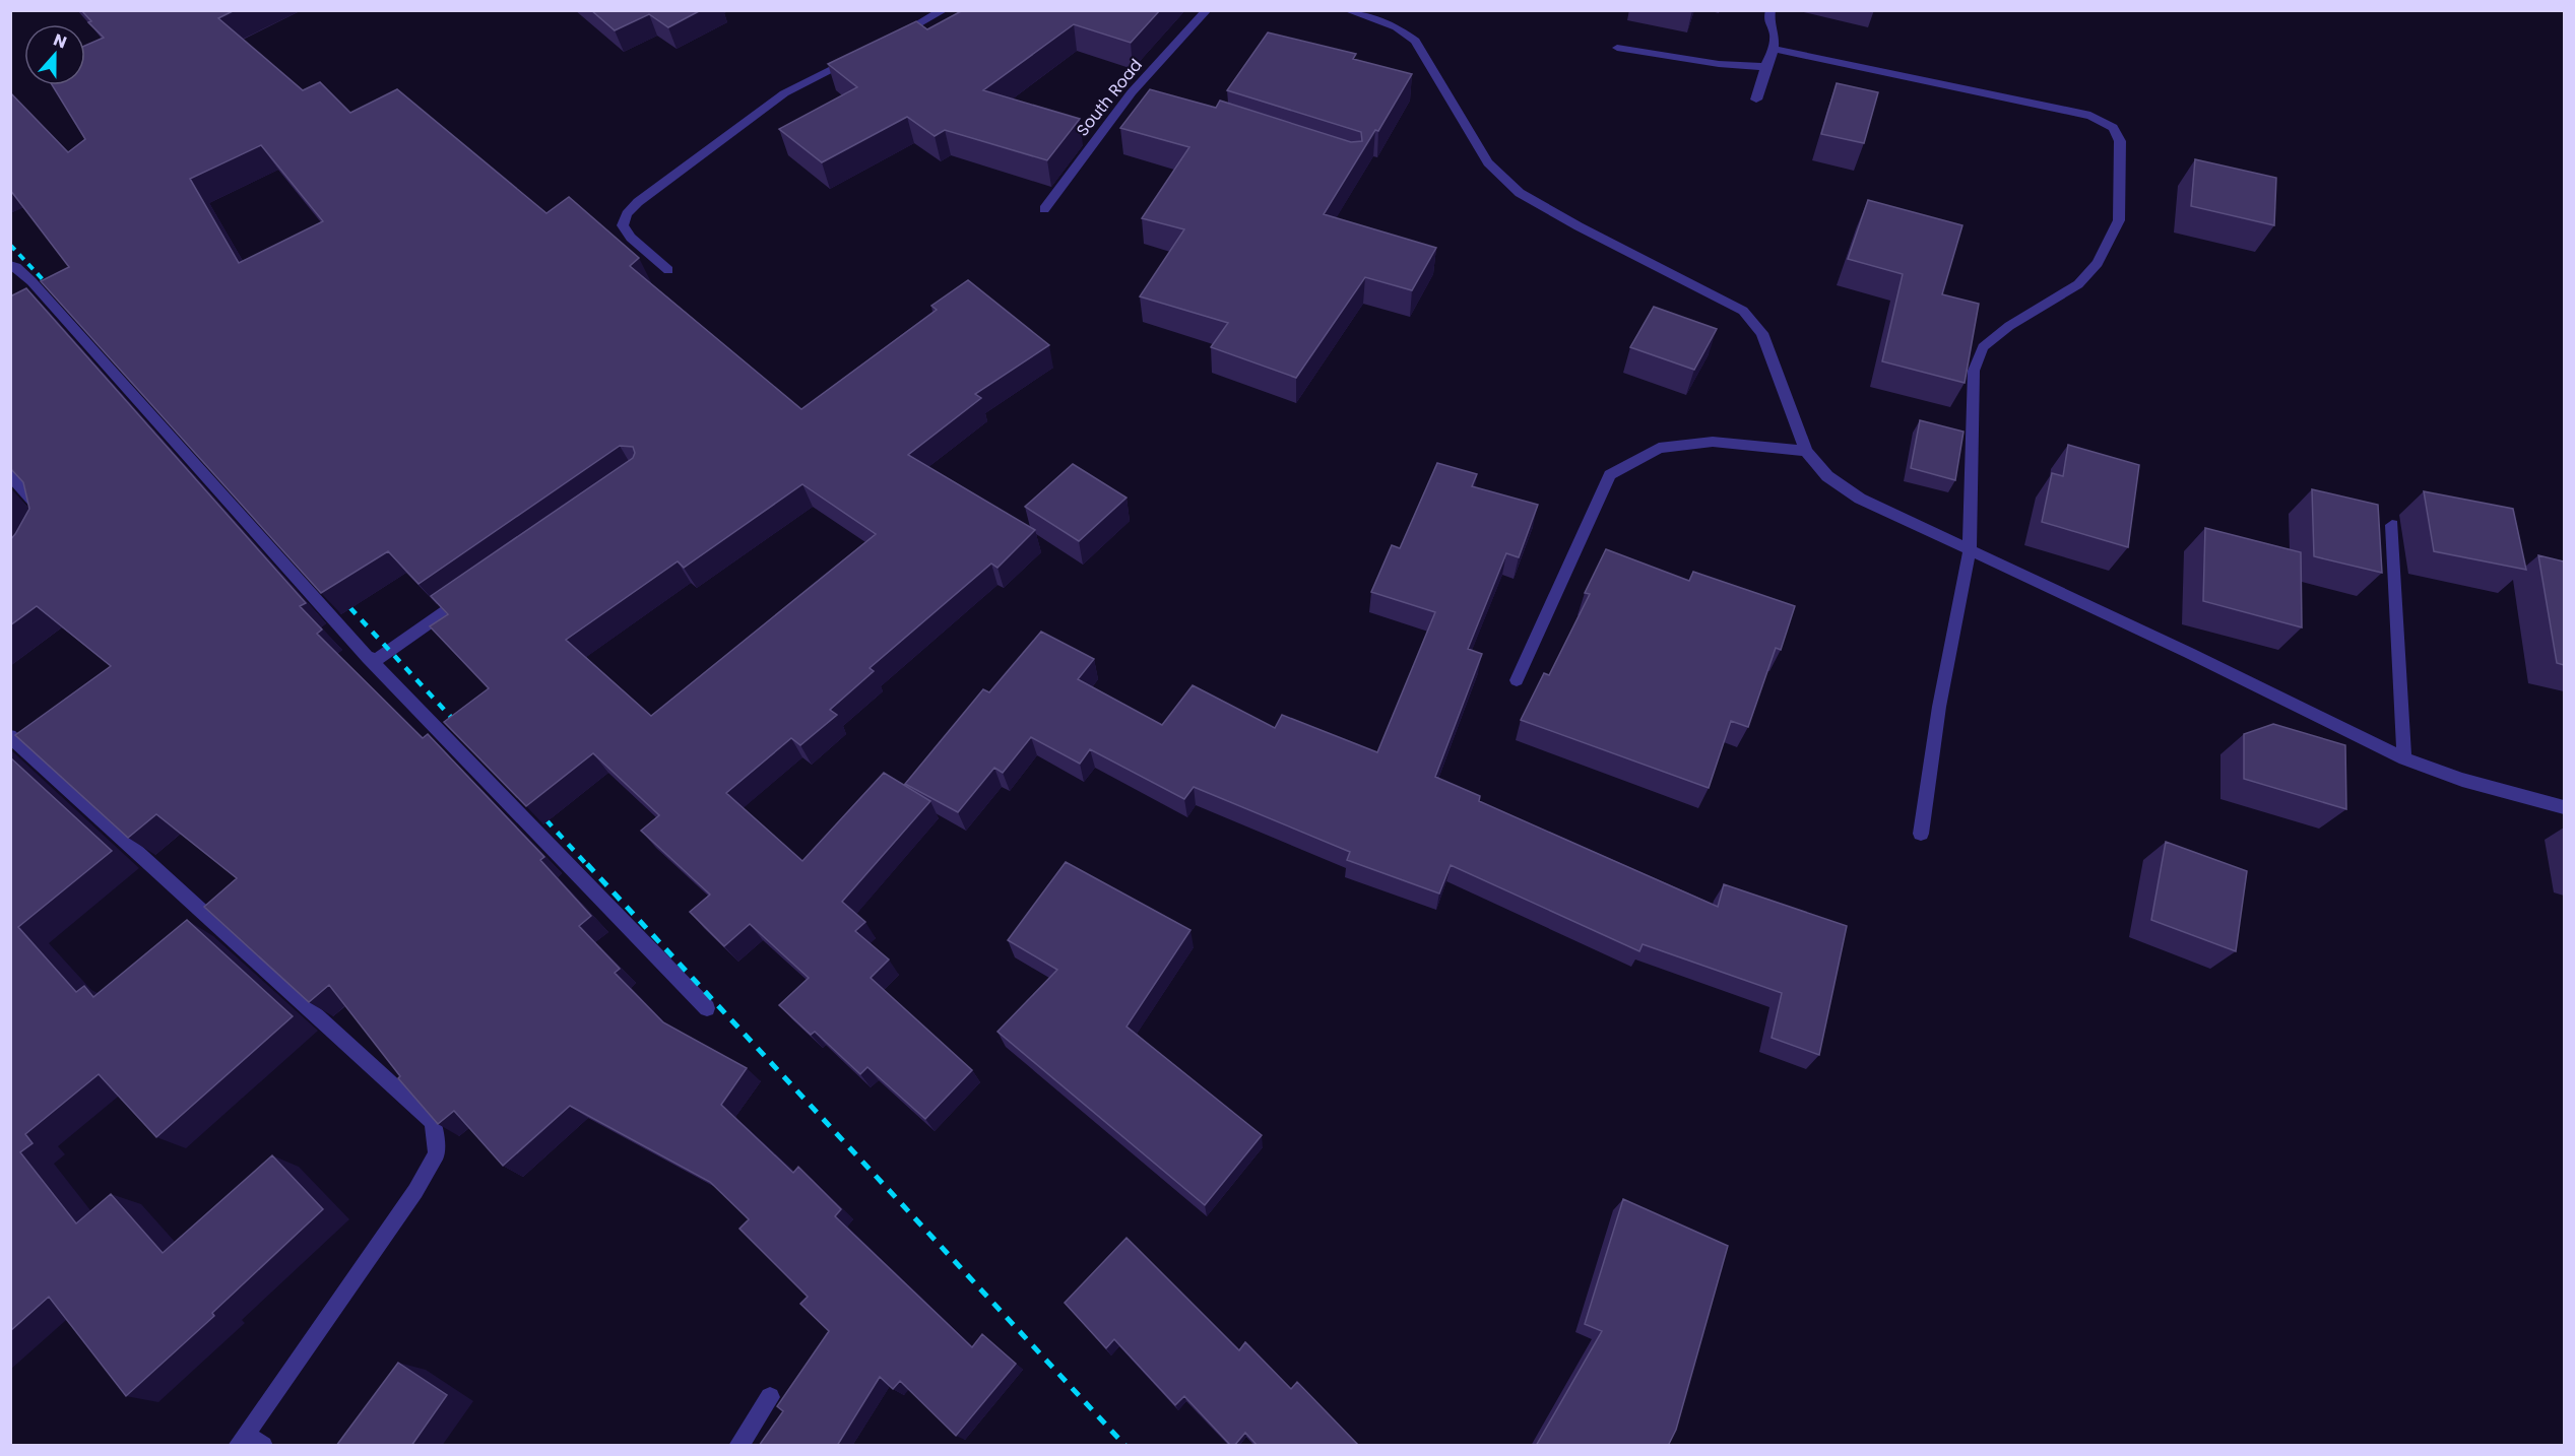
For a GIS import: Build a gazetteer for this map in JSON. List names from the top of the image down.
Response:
{
  "streets": {
    "street": ["South Road"]
  },
  "north": "top"
}
